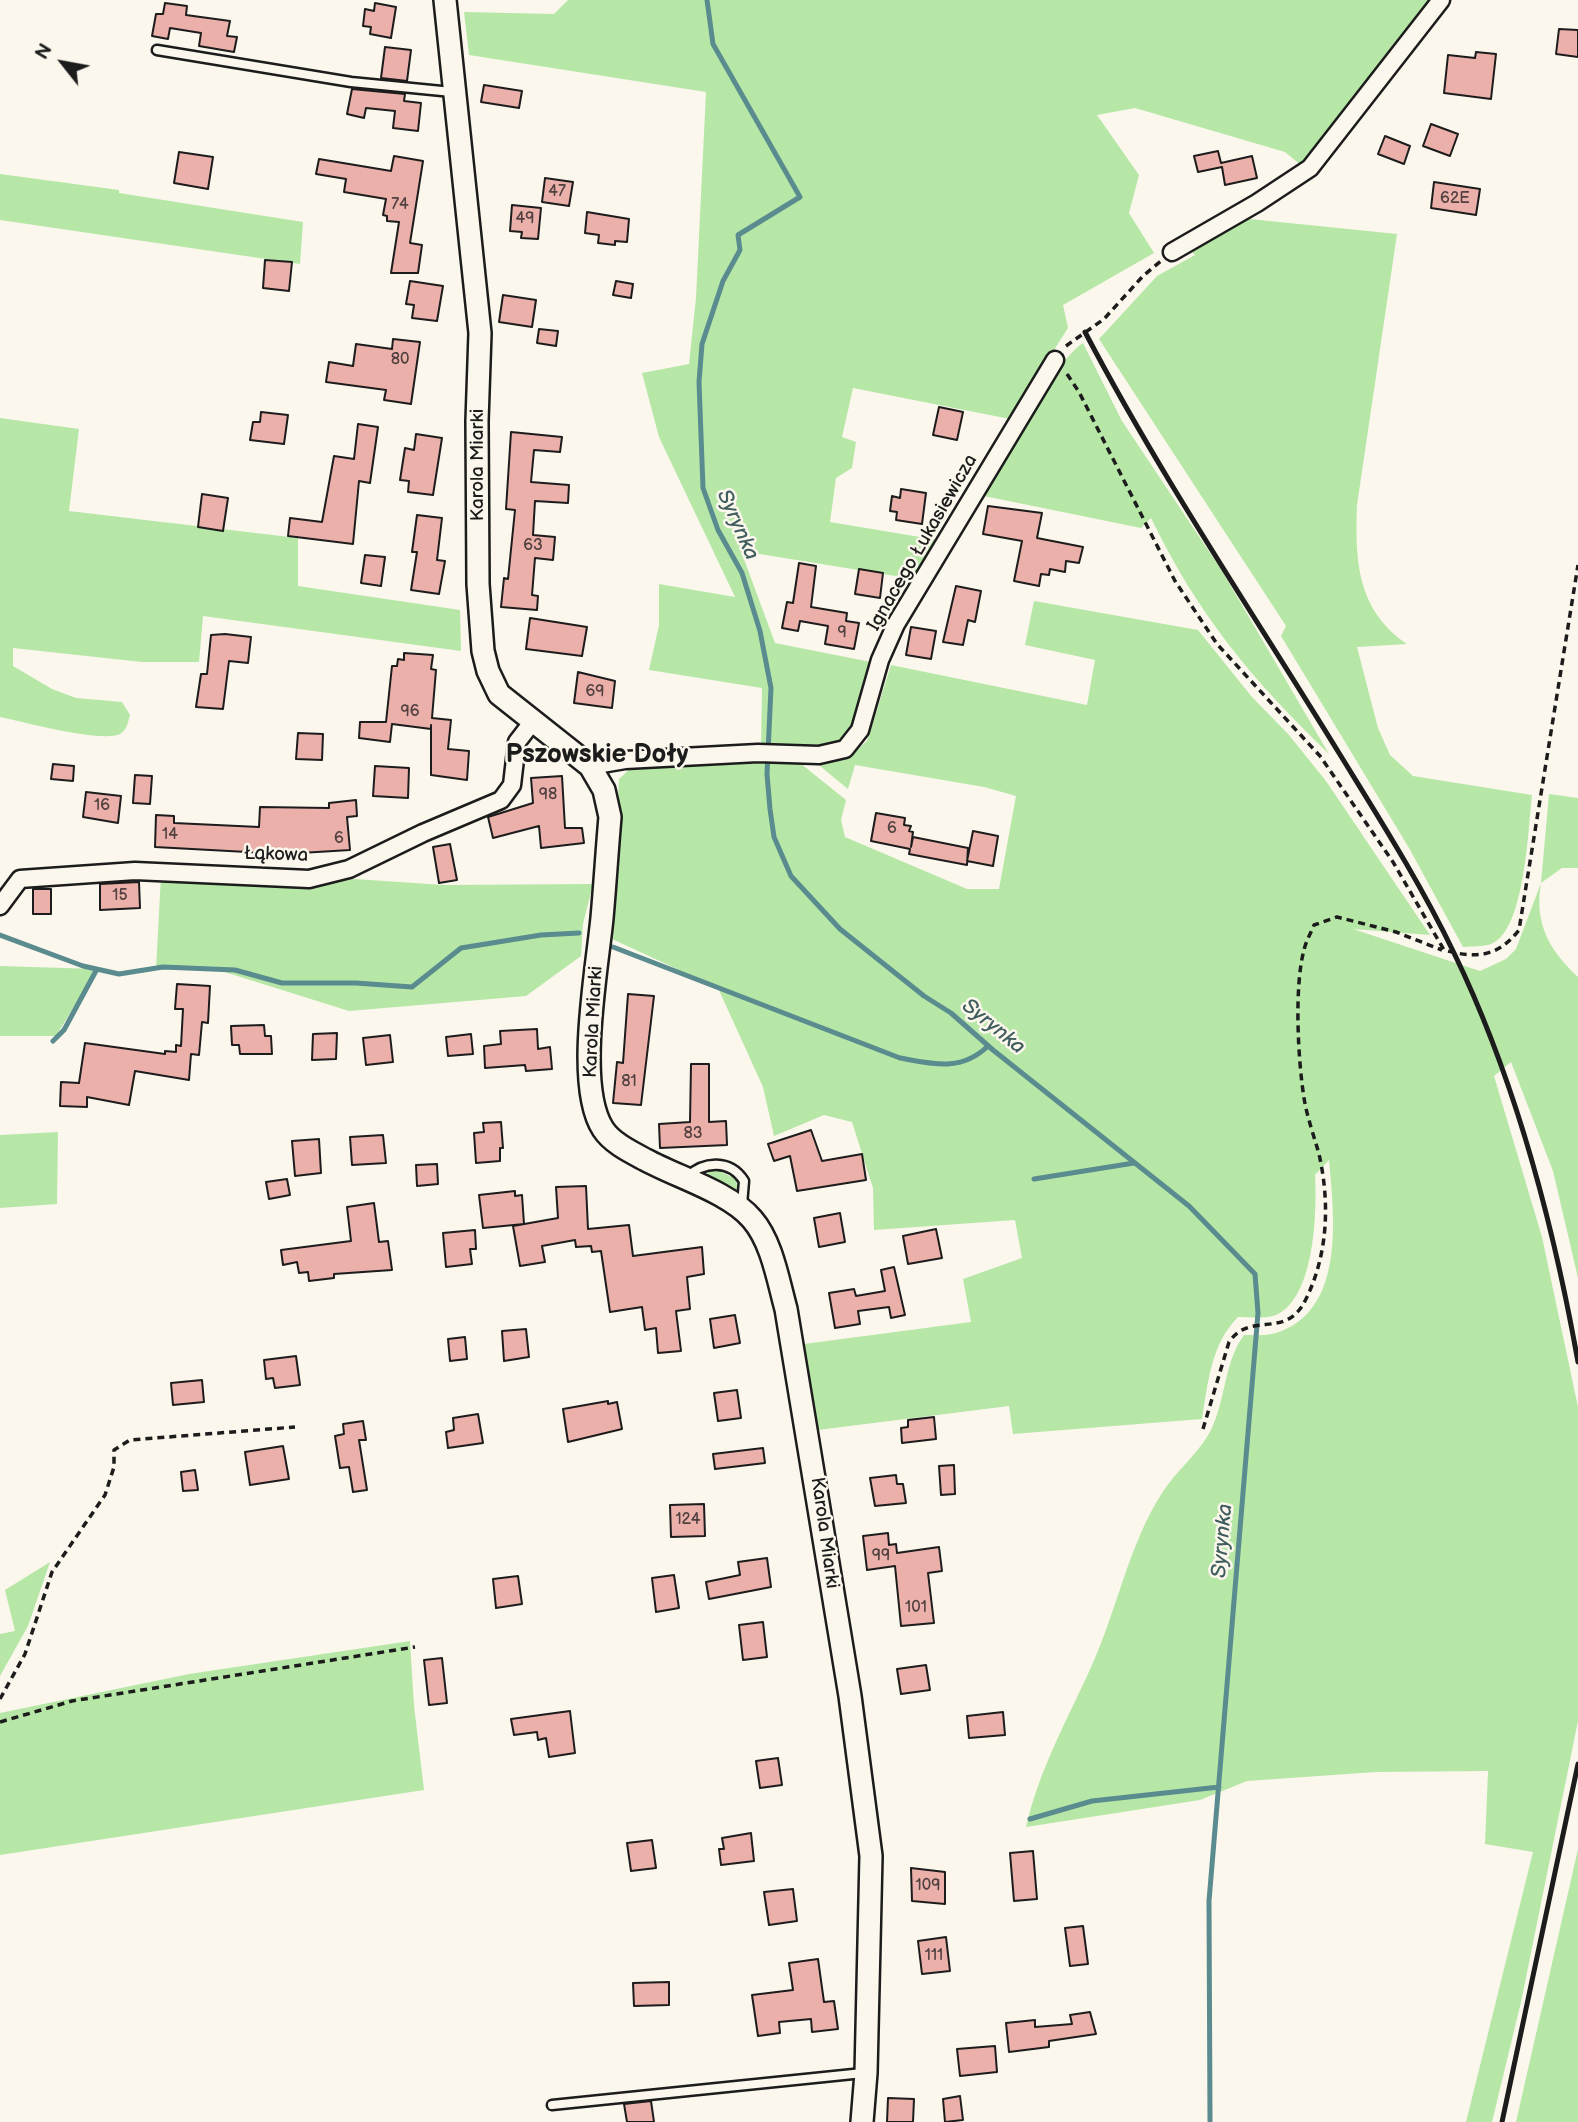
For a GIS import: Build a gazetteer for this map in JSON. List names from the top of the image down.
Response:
{
  "streets": {
    "street": ["Karola Miarki", "Ignacego Łukasiewicza", "Łąkowa"]
  },
  "crossings": [
    ["Karola Miarki", "Ignacego Łukasiewicza"],
    ["Karola Miarki", "Łąkowa"]
  ],
  "districts": ["Pszowskie Doły"],
  "water": ["Syrynka"],
  "house_numbers": [
    "47",
    "62E",
    "74",
    "49",
    "80",
    "63",
    "9",
    "69",
    "96",
    "98",
    "16",
    "6",
    "14",
    "6",
    "15",
    "81",
    "83",
    "124",
    "99",
    "101",
    "109",
    "111"
  ],
  "north": "top left"
}
